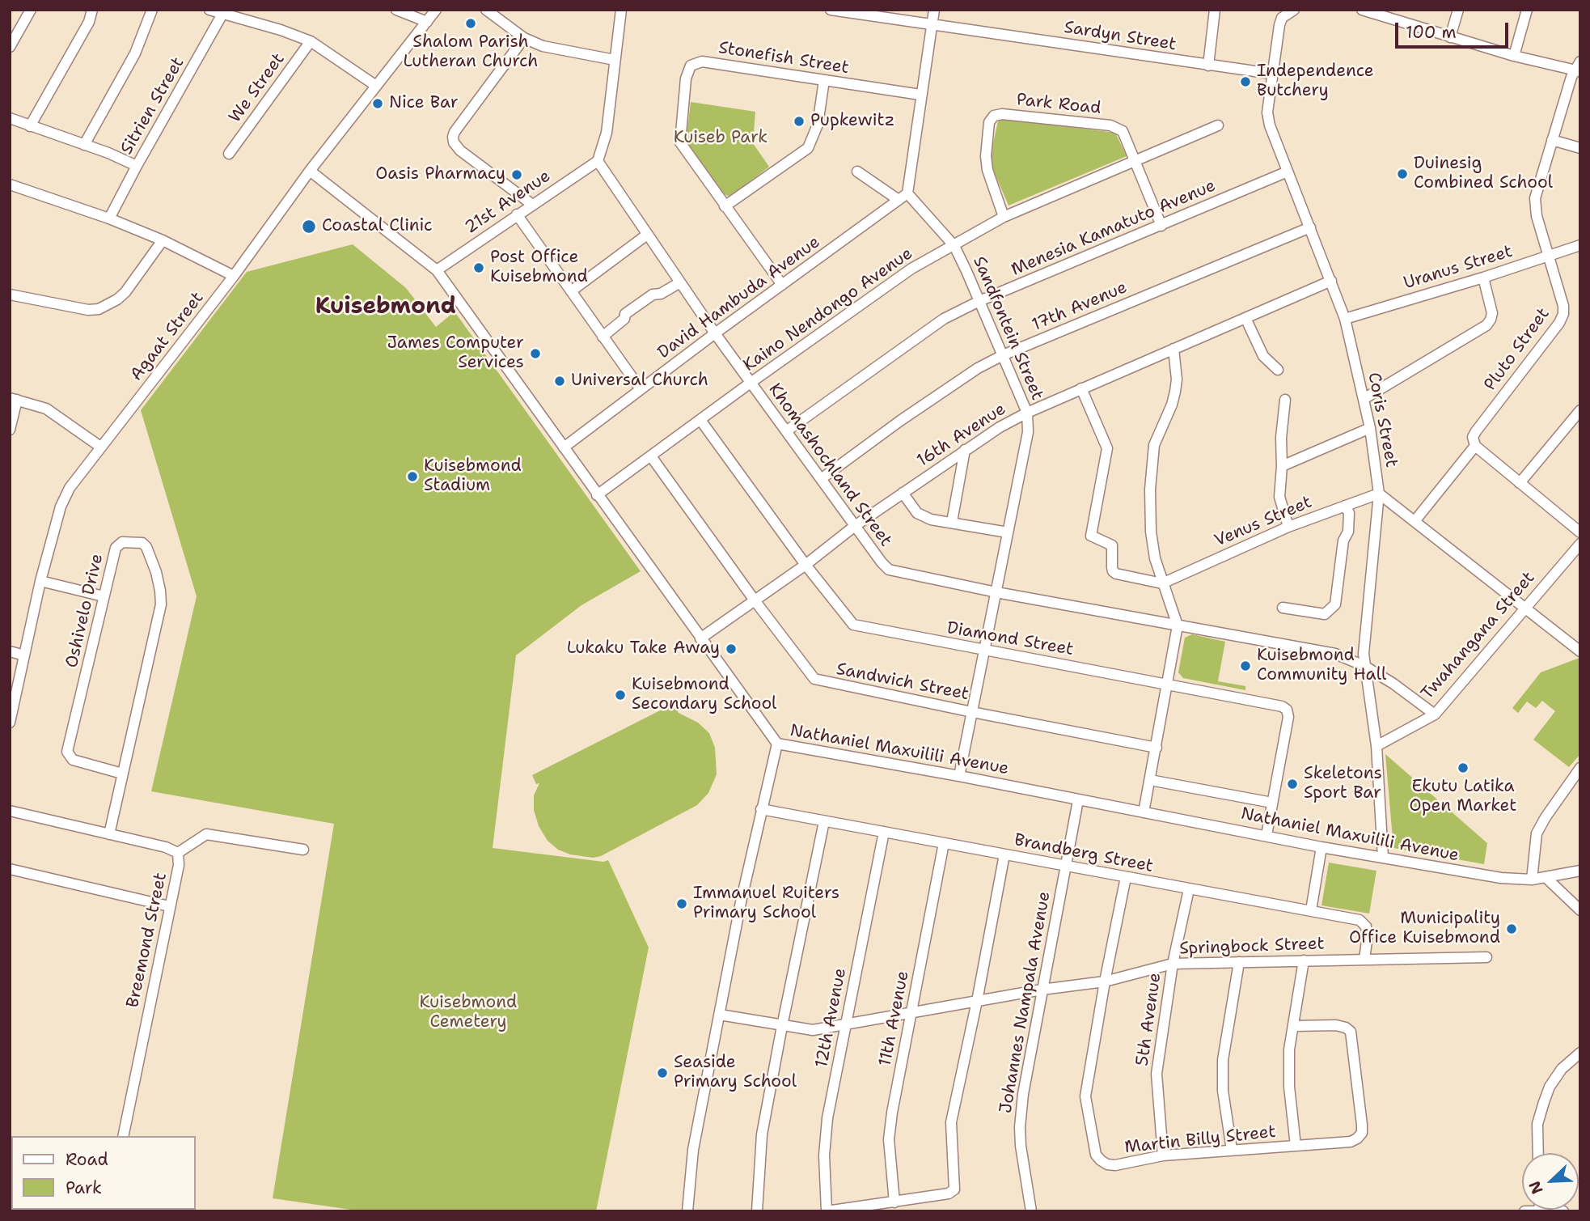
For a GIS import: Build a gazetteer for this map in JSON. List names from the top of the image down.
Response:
{
  "streets": {
    "street": [
      "Sardyn Street",
      "Stonefish Street",
      "We Street",
      "Park Road",
      "Sitrien Street",
      "21st Avenue",
      "Menesia Kamatuto Avenue",
      "Uranus Street",
      "David Hambuda Avenue",
      "17th Avenue",
      "Kaino Nendongo Avenue",
      "Sandfontein Street",
      "Agaat Street",
      "Pluto Street",
      "Coris Street",
      "16th Avenue",
      "Khomashochland Street",
      "Venus Street",
      "Oshivelo Drive",
      "Twahangana Street",
      "Diamond Street",
      "Sandwich Street",
      "Nathaniel Maxuilili Avenue",
      "Brandberg Street",
      "Breemond Street",
      "Springbock Street",
      "Johannes Nampala Avenue",
      "12th Avenue",
      "11th Avenue",
      "5th Avenue",
      "Martin Billy Street"
    ]
  },
  "crossings": [
    ["Sardyn Street", "Coris Street"],
    ["Stonefish Street", "David Hambuda Avenue"],
    ["Park Road", "Menesia Kamatuto Avenue"],
    ["Park Road", "Kaino Nendongo Avenue"],
    ["21st Avenue", "Khomashochland Street"],
    ["21st Avenue", "Nathaniel Maxuilili Avenue"],
    ["Menesia Kamatuto Avenue", "Sandfontein Street"],
    ["Menesia Kamatuto Avenue", "Coris Street"],
    ["Menesia Kamatuto Avenue", "Khomashochland Street"],
    ["Uranus Street", "Pluto Street"],
    ["Uranus Street", "Coris Street"],
    ["David Hambuda Avenue", "Sandfontein Street"],
    ["David Hambuda Avenue", "Khomashochland Street"],
    ["David Hambuda Avenue", "Nathaniel Maxuilili Avenue"],
    ["17th Avenue", "Sandfontein Street"],
    ["17th Avenue", "Coris Street"],
    ["17th Avenue", "Khomashochland Street"],
    ["Kaino Nendongo Avenue", "Sandfontein Street"],
    ["Kaino Nendongo Avenue", "Khomashochland Street"],
    ["Kaino Nendongo Avenue", "Diamond Street"],
    ["Kaino Nendongo Avenue", "Sandwich Street"],
    ["Kaino Nendongo Avenue", "Nathaniel Maxuilili Avenue"],
    ["Sandfontein Street", "16th Avenue"],
    ["Sandfontein Street", "Khomashochland Street"],
    ["Sandfontein Street", "Diamond Street"],
    ["Sandfontein Street", "Sandwich Street"],
    ["Sandfontein Street", "Nathaniel Maxuilili Avenue"],
    ["Agaat Street", "Nathaniel Maxuilili Avenue"],
    ["Coris Street", "16th Avenue"],
    ["Coris Street", "Khomashochland Street"],
    ["Coris Street", "Venus Street"],
    ["Coris Street", "Twahangana Street"],
    ["Coris Street", "Nathaniel Maxuilili Avenue"],
    ["16th Avenue", "Khomashochland Street"],
    ["16th Avenue", "Diamond Street"],
    ["16th Avenue", "Sandwich Street"],
    ["16th Avenue", "Nathaniel Maxuilili Avenue"],
    ["Khomashochland Street", "Twahangana Street"],
    ["Oshivelo Drive", "Breemond Street"],
    ["Diamond Street", "Nathaniel Maxuilili Avenue"],
    ["Nathaniel Maxuilili Avenue", "Johannes Nampala Avenue"],
    ["Brandberg Street", "Springbock Street"],
    ["Brandberg Street", "Johannes Nampala Avenue"],
    ["Brandberg Street", "12th Avenue"],
    ["Brandberg Street", "11th Avenue"],
    ["Brandberg Street", "5th Avenue"],
    ["Brandberg Street", "Martin Billy Street"],
    ["Springbock Street", "Johannes Nampala Avenue"],
    ["Springbock Street", "12th Avenue"],
    ["Springbock Street", "11th Avenue"],
    ["Springbock Street", "5th Avenue"],
    ["Springbock Street", "Martin Billy Street"],
    ["5th Avenue", "Martin Billy Street"]
  ],
  "districts": ["Kuisebmond"],
  "parks": ["Kuiseb Park", "Kuisebmond Cemetery"],
  "places": [
    "Shalom Parish Lutheran Church",
    "Independence Butchery",
    "Nice Bar",
    "Pupkewitz",
    "Duinesig Combined School",
    "Oasis Pharmacy",
    "Coastal Clinic",
    "Post Office Kuisebmond",
    "James Computer Services",
    "Universal Church",
    "Kuisebmond Stadium",
    "Lukaku Take Away",
    "Kuisebmond Community Hall",
    "Kuisebmond Secondary School",
    "Ekutu Latika Open Market",
    "Skeletons Sport Bar",
    "Immanuel Ruiters Primary School",
    "Municipality Office Kuisebmond",
    "Seaside Primary School"
  ],
  "legend": ["Road", "Park"],
  "scale_bar": "100 m",
  "north": "bottom left"
}
